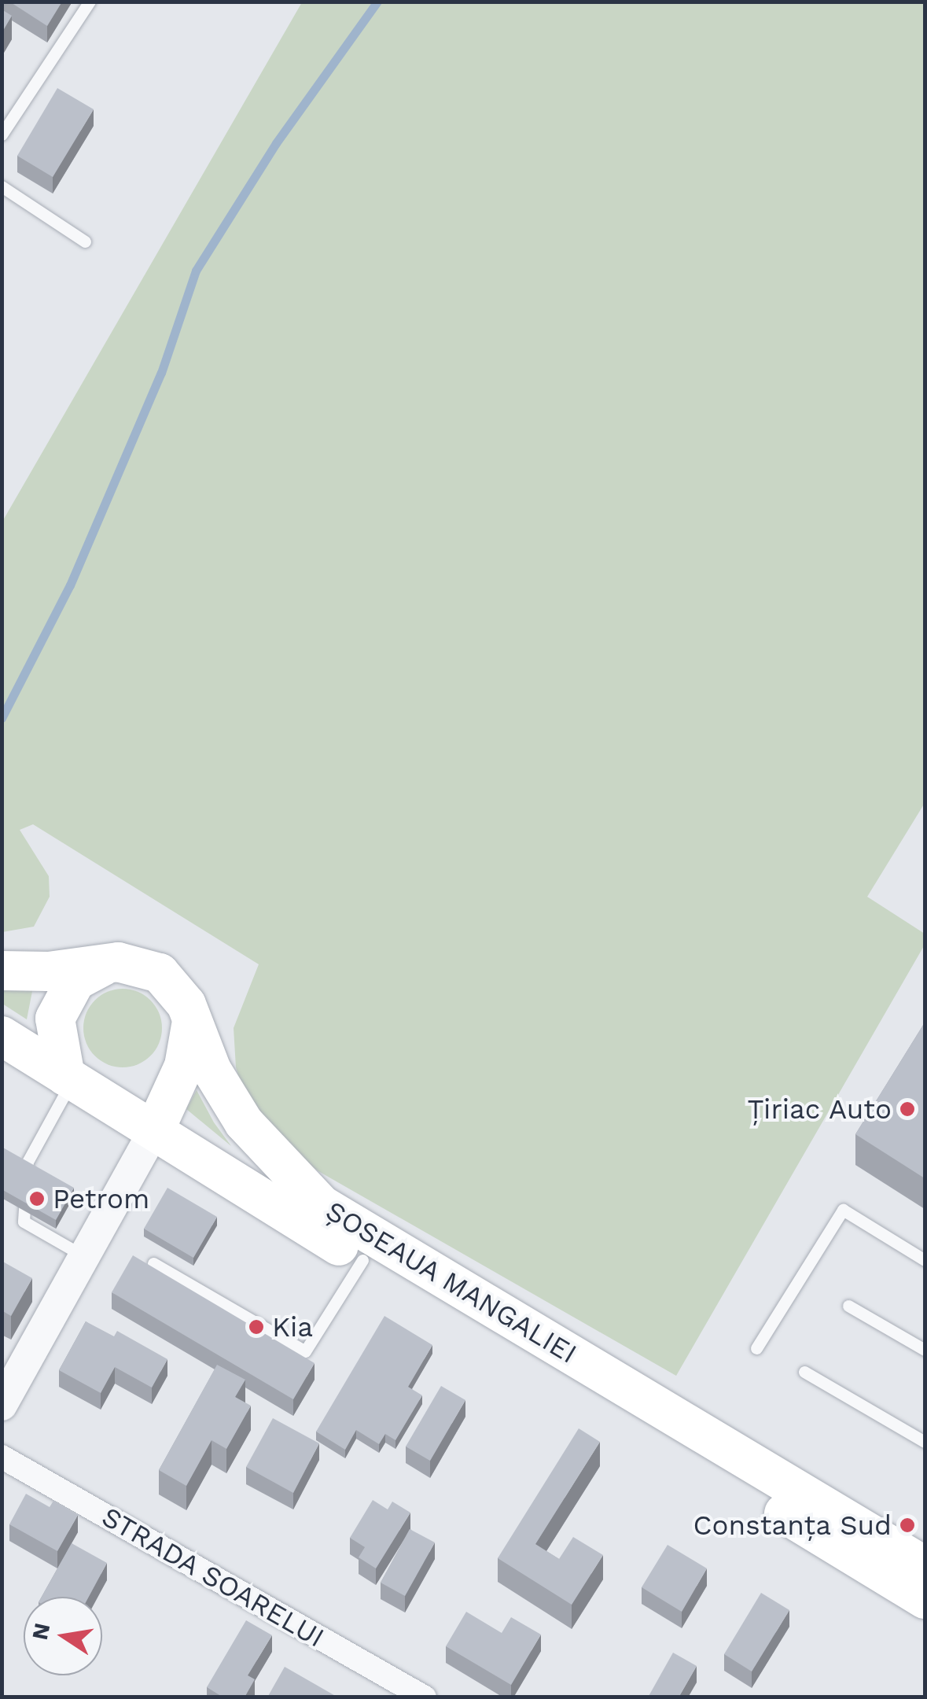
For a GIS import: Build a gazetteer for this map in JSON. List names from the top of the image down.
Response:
{
  "streets": {
    "main road": ["ȘOSEAUA MANGALIEI"],
    "street": ["STRADA SOARELUI"]
  },
  "places": [
    "Țiriac Auto",
    "Petrom",
    "Kia",
    "Constanța Sud"
  ],
  "north": "left"
}
